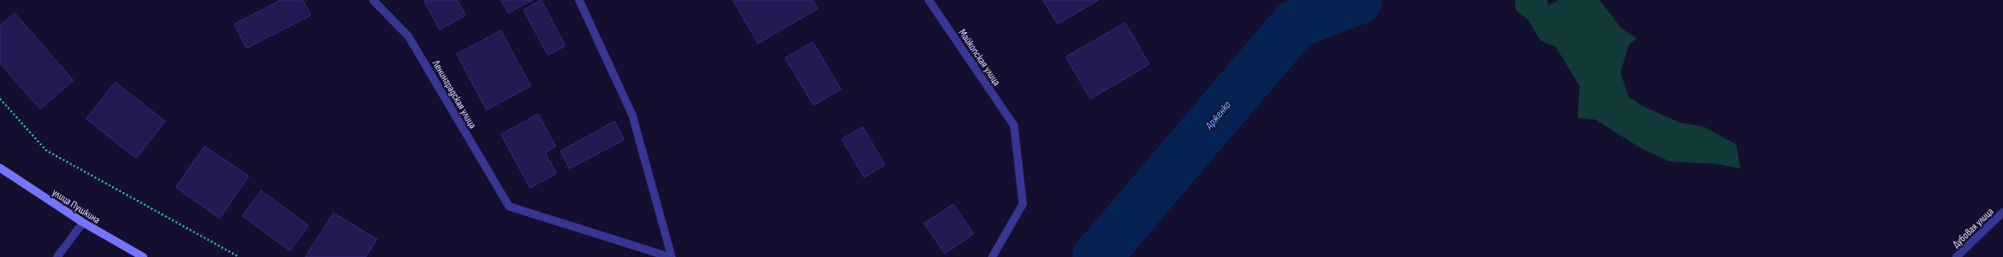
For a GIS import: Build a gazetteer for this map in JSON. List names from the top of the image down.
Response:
{
  "streets": {
    "main road": ["улица Пушкина"],
    "street": ["Майкопская улица", "Ленинградская улица", "Дубовая улица"]
  },
  "water": ["Арженка"]
}
